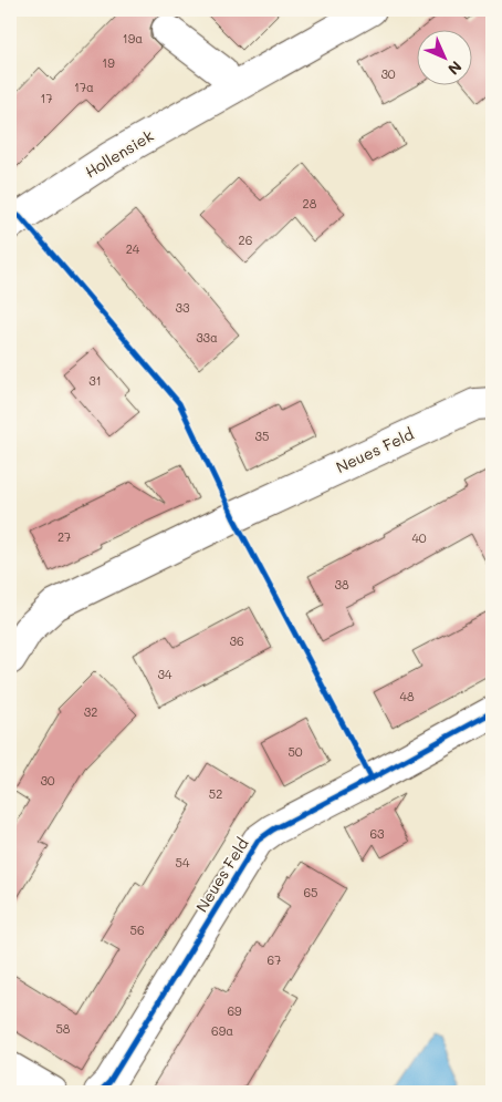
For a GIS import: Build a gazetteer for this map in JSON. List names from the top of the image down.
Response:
{
  "streets": {
    "street": ["Hollensiek", "Neues Feld"]
  },
  "house_numbers": [
    "19a",
    "19",
    "30",
    "17a",
    "17",
    "28",
    "26",
    "24",
    "33",
    "33a",
    "31",
    "35",
    "27",
    "40",
    "38",
    "36",
    "34",
    "48",
    "32",
    "50",
    "30",
    "52",
    "63",
    "54",
    "65",
    "56",
    "67",
    "69",
    "58",
    "69a"
  ],
  "north": "bottom right"
}
